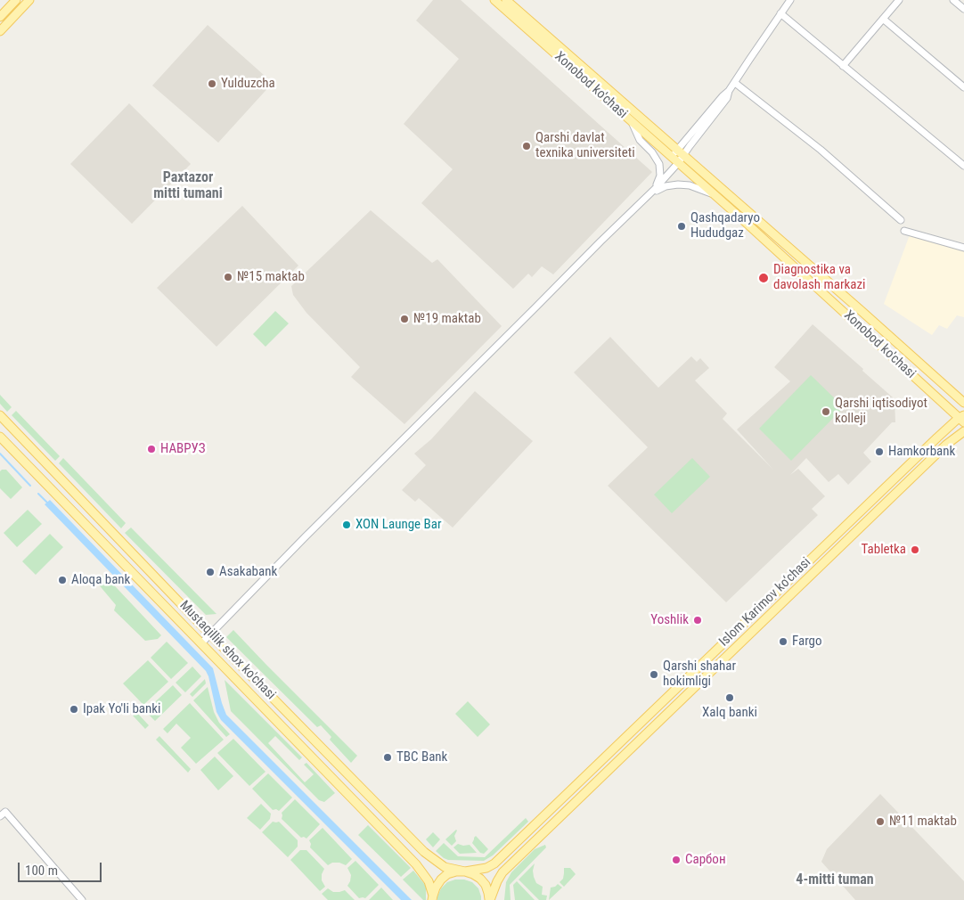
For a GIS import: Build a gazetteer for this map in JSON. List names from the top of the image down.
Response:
{
  "streets": {
    "main road": ["Xonobod ko'chasi", "Islom Karimov ko‘chasi", "Mustaqillik shox ko'chasi"]
  },
  "crossings": [
    ["Xonobod ko'chasi", "Islom Karimov ko‘chasi"],
    ["Islom Karimov ko‘chasi", "Mustaqillik shox ko'chasi"]
  ],
  "districts": ["Paxtazor mitti tumani", "4-mitti tuman"],
  "places": [
    "Yulduzcha",
    "Qarshi davlat texnika universiteti",
    "Qashqadaryo Hududgaz",
    "№15 maktab",
    "Diagnostika va davolash markazi",
    "№19 maktab",
    "Qarshi iqtisodiyot kolleji",
    "НАВРУЗ",
    "Hamkorbank",
    "XON Launge Bar",
    "Tabletka",
    "Asakabank",
    "Aloqa bank",
    "Yoshlik",
    "Fargo",
    "Qarshi shahar hokimligi",
    "Xalq banki",
    "Ipak Yo'li banki",
    "TBC Bank",
    "№11 maktab",
    "Сарбон"
  ],
  "scale_bar": "100 m"
}
